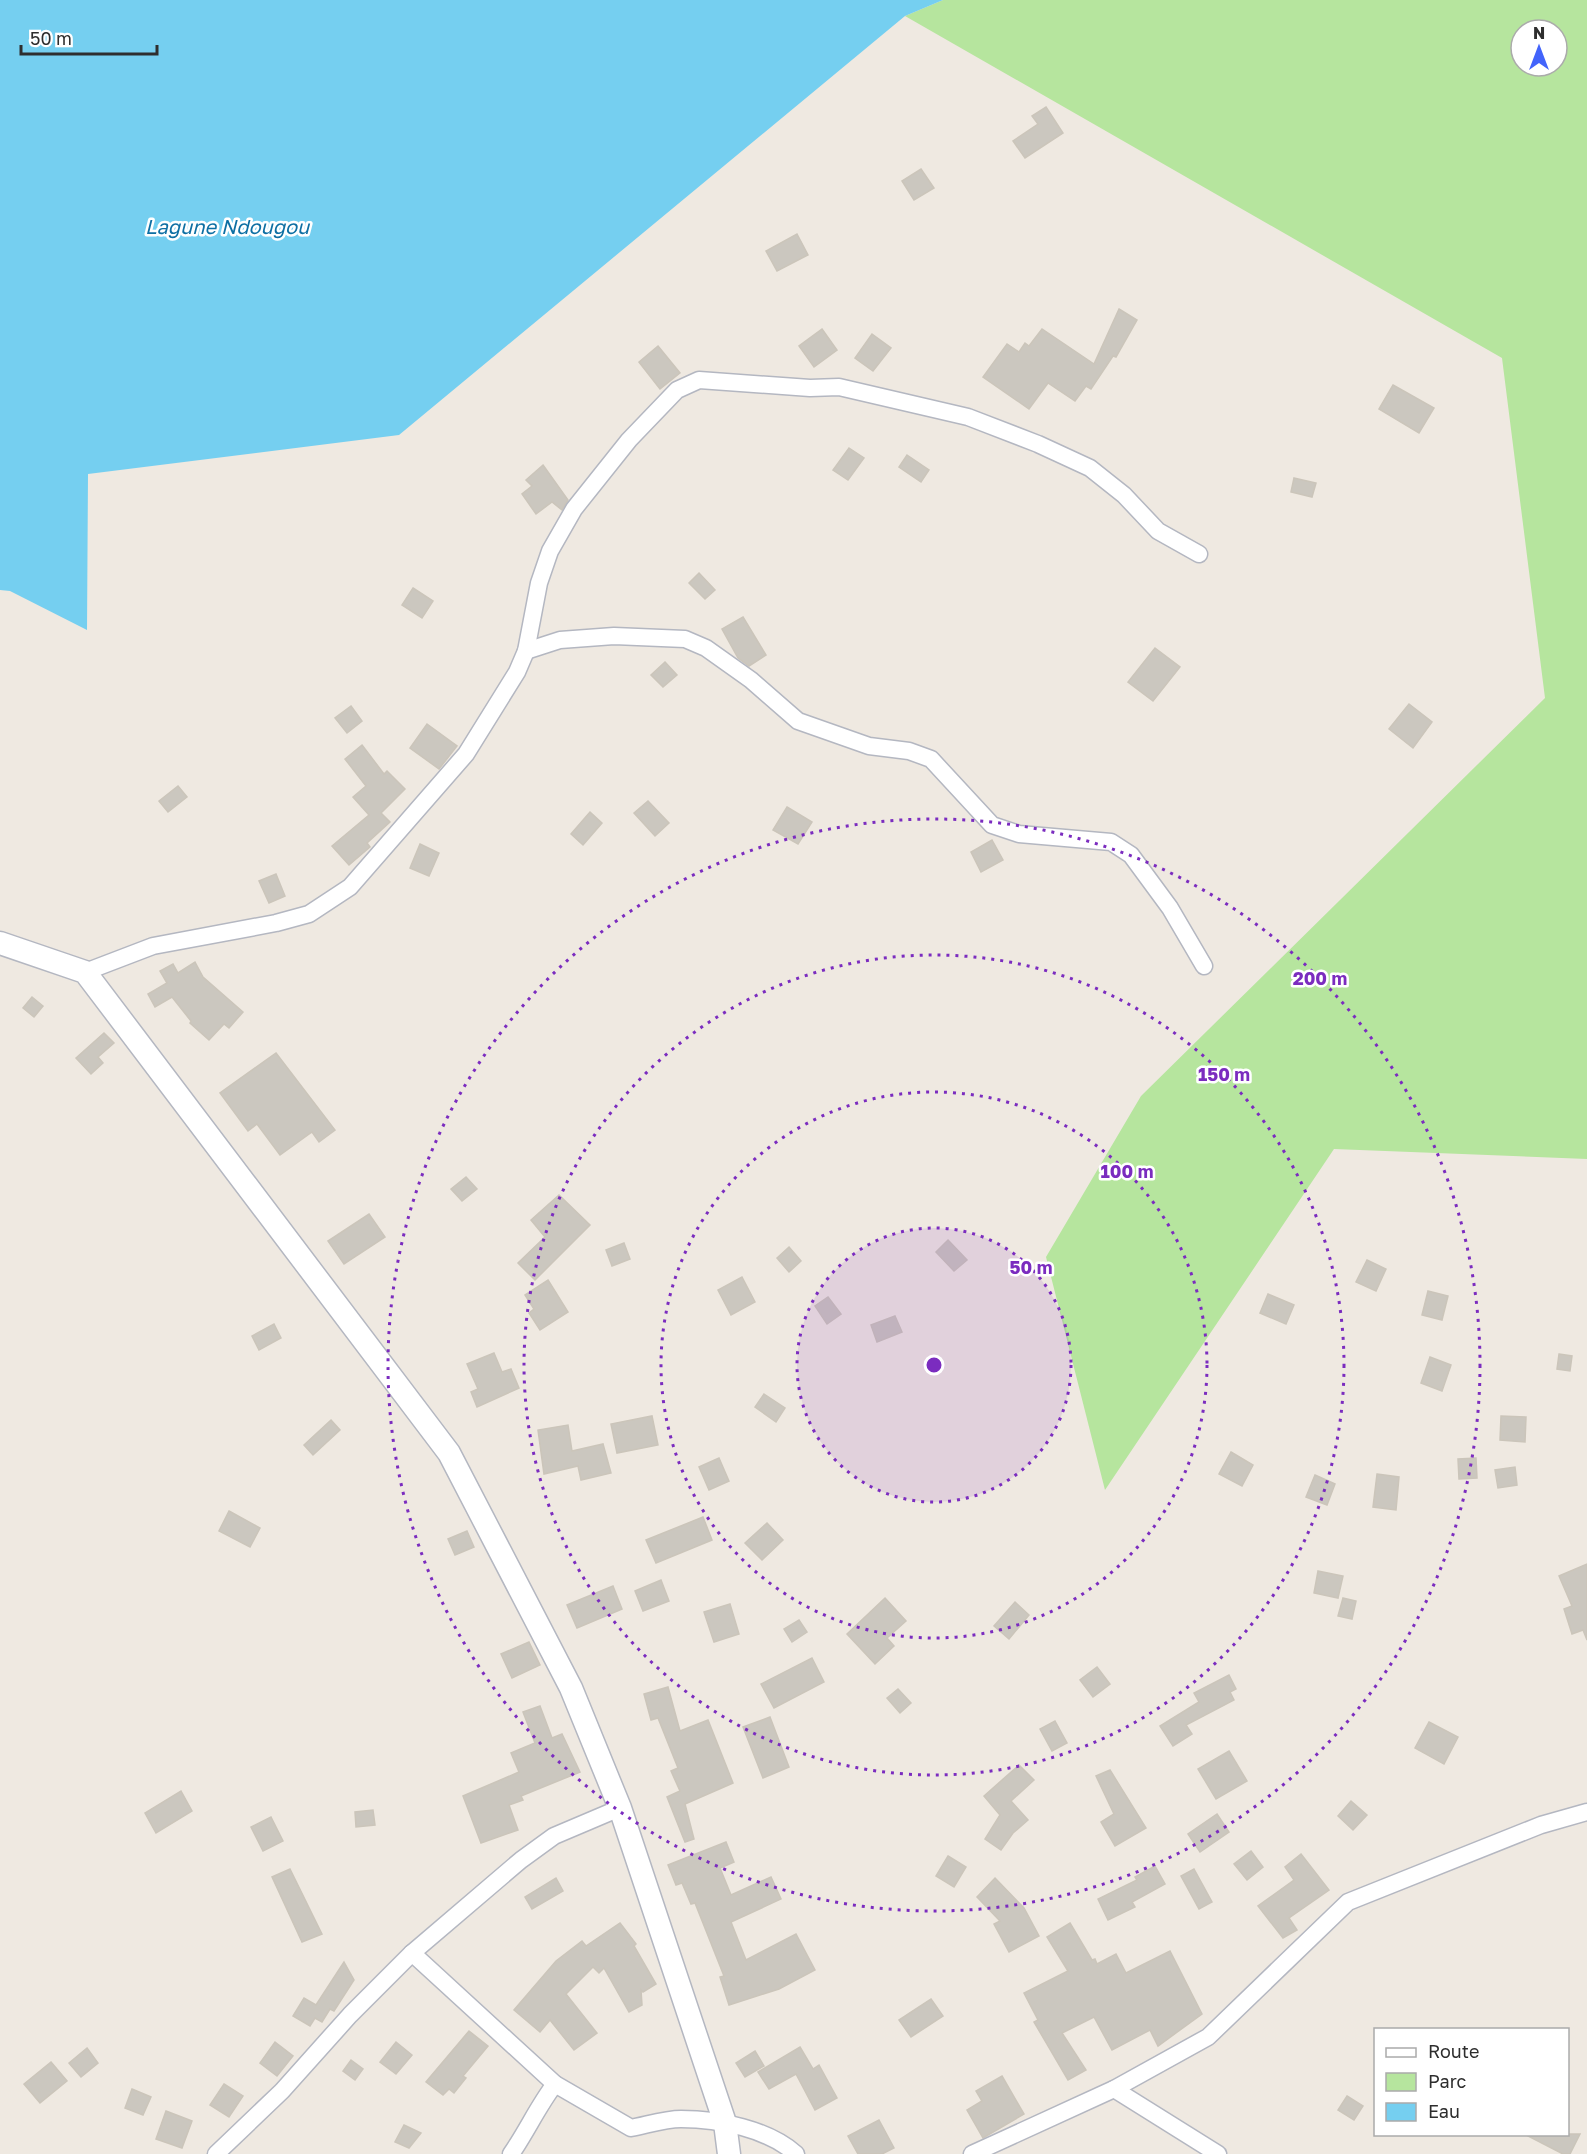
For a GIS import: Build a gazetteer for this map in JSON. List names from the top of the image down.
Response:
{
  "water": ["Lagune Ndougou"],
  "legend": ["Route", "Parc", "Eau"],
  "scale_bar": "50 m",
  "north": "top",
  "rings": [
    "200 m",
    "150 m",
    "100 m",
    "50 m"
  ]
}
